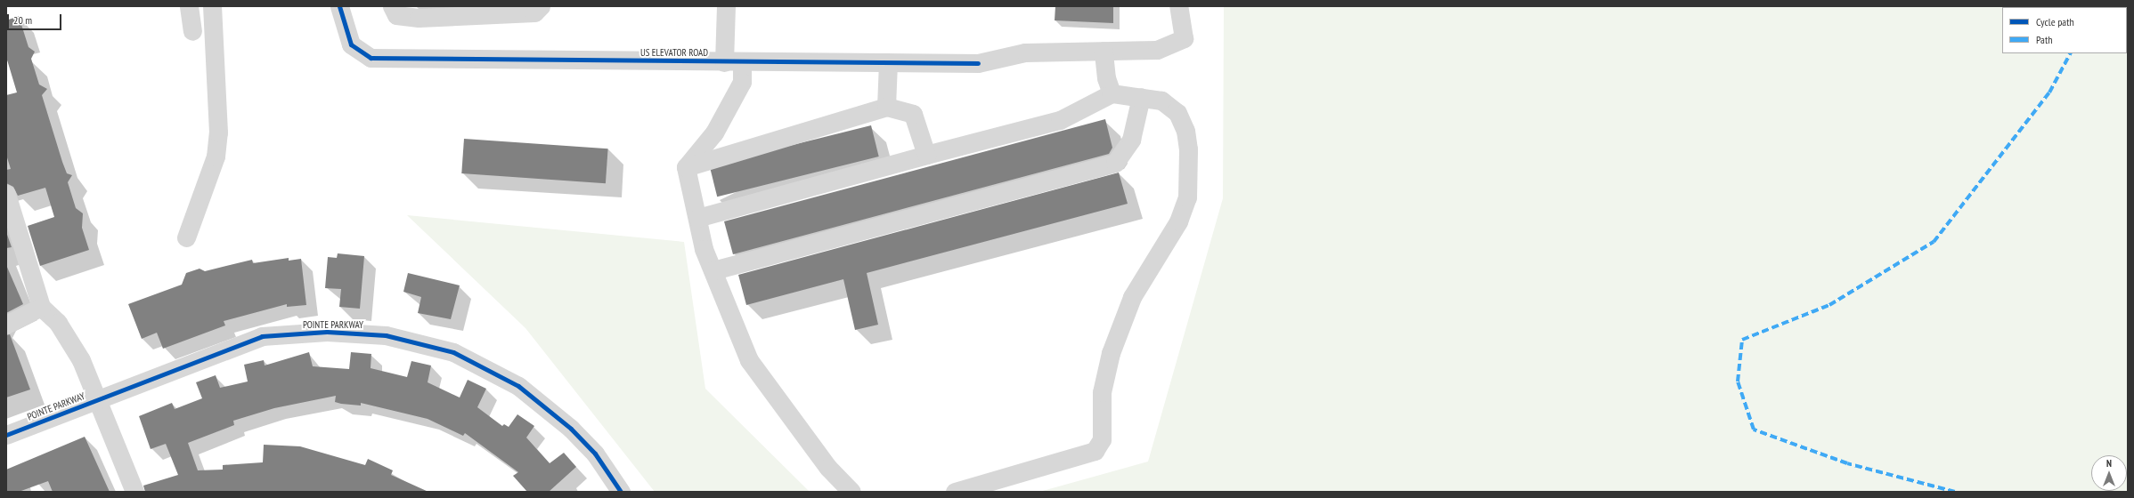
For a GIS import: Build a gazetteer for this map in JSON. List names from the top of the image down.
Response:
{
  "streets": {
    "street": ["US ELEVATOR ROAD", "POINTE PARKWAY"]
  },
  "legend": ["Cycle path", "Path"],
  "scale_bar": "20 m",
  "north": "top"
}
